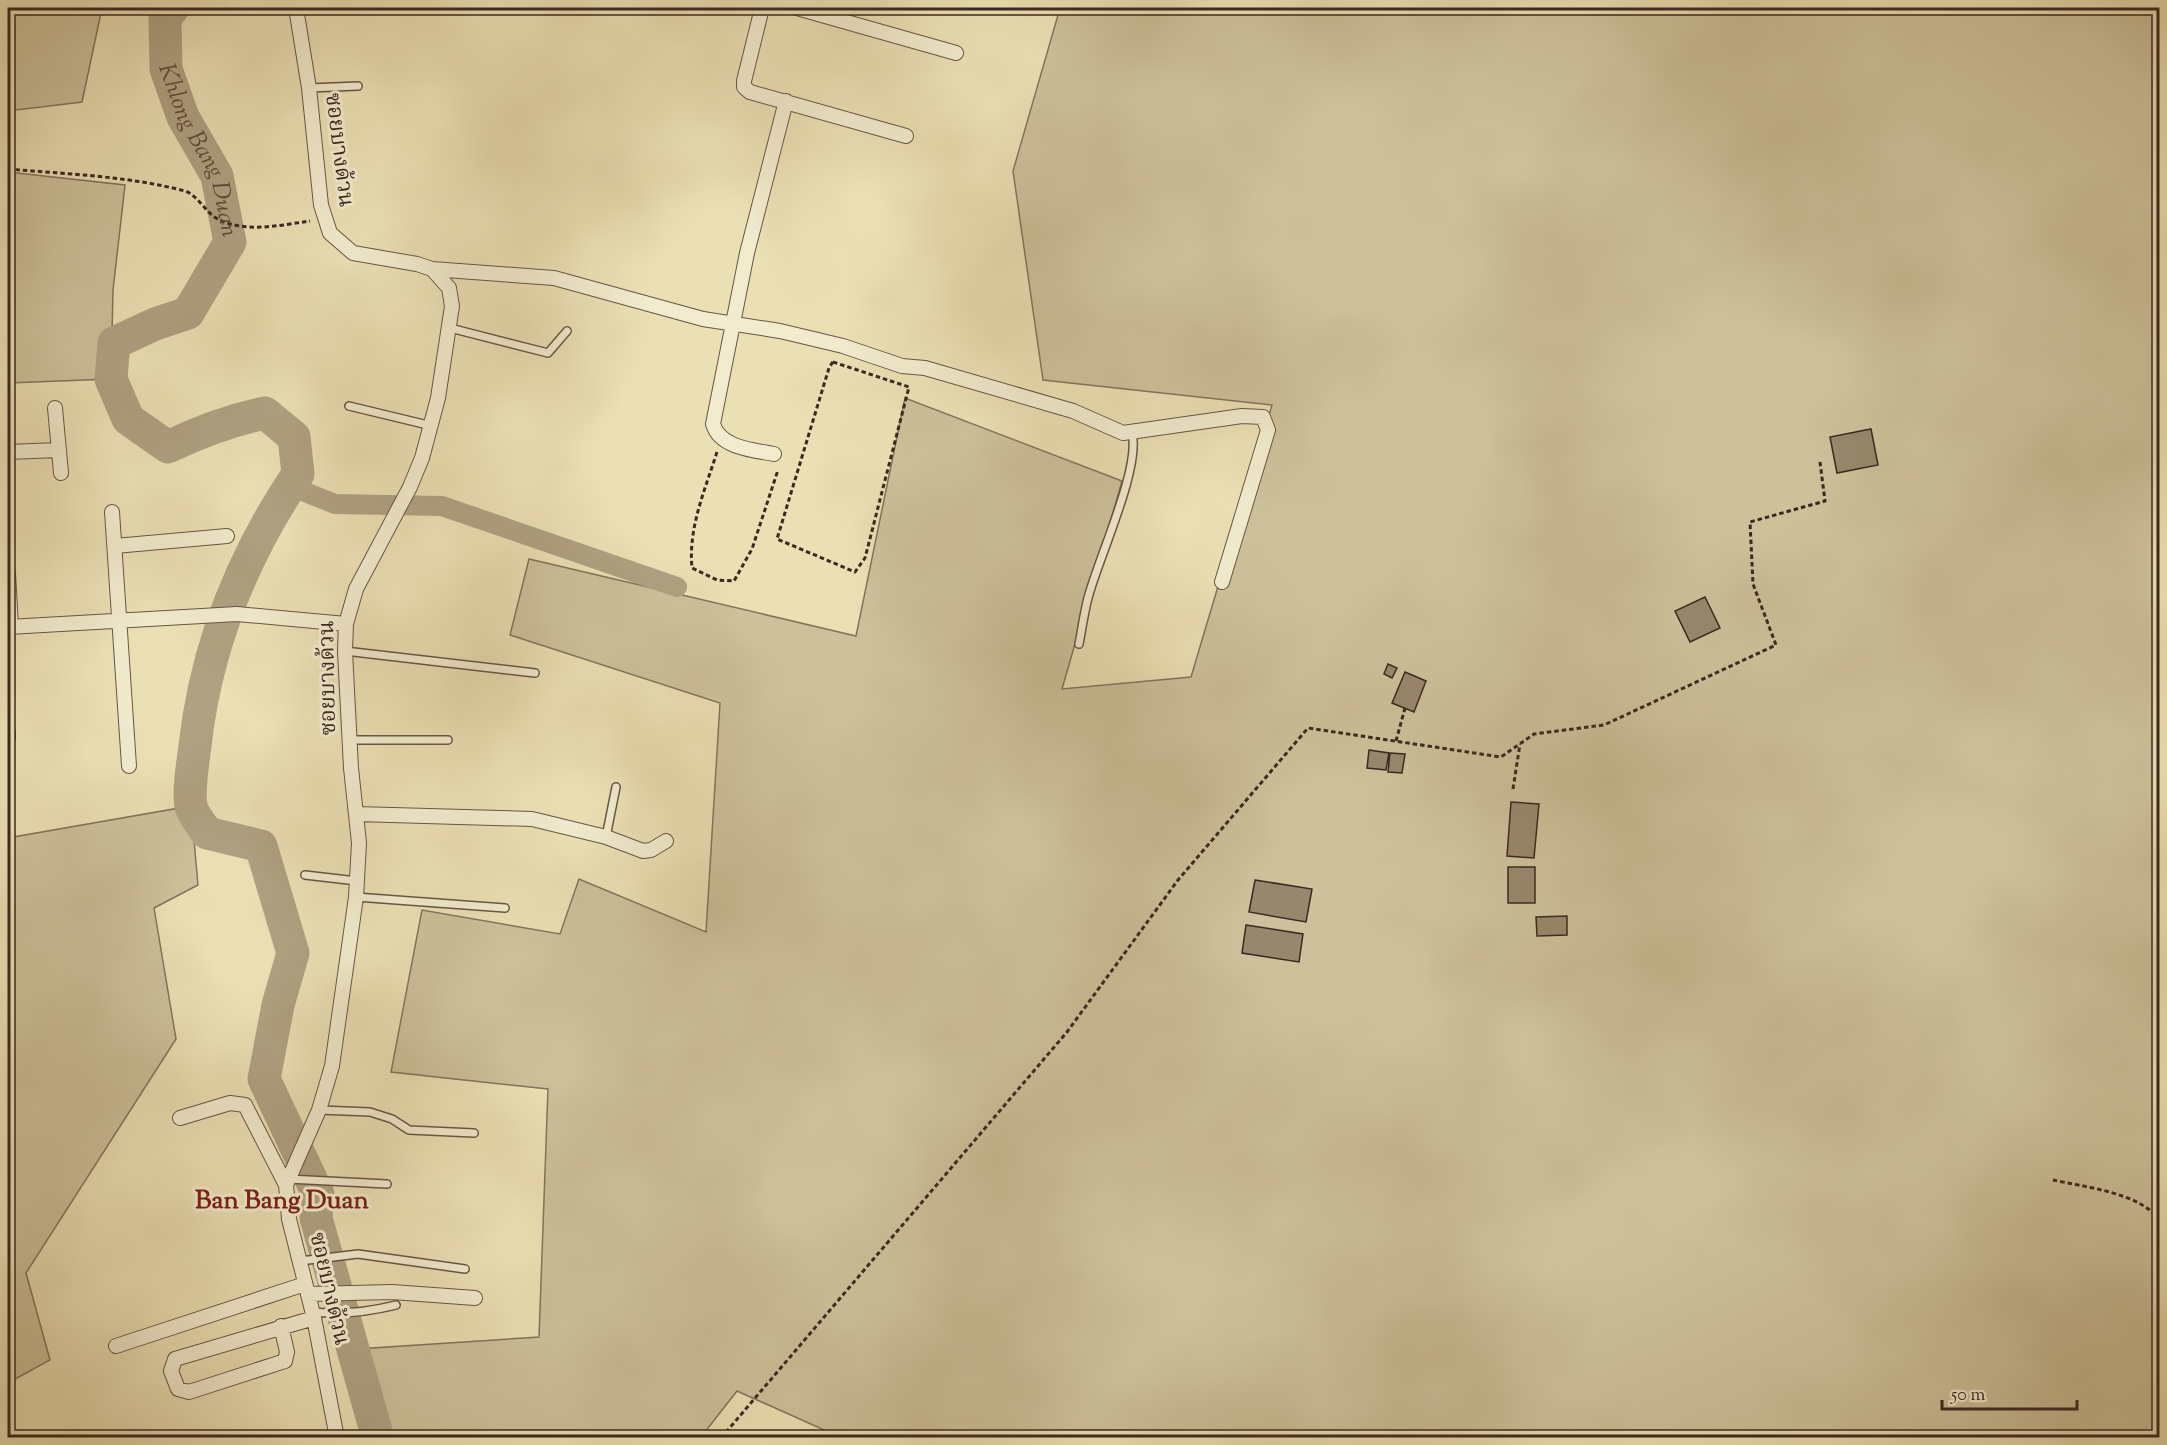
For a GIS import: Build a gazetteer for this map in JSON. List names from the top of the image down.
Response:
{
  "streets": {
    "street": ["ซอยบางด้วน"]
  },
  "districts": ["Ban Bang Duan"],
  "water": ["Khlong Bang Duan"],
  "scale_bar": "50 m"
}
